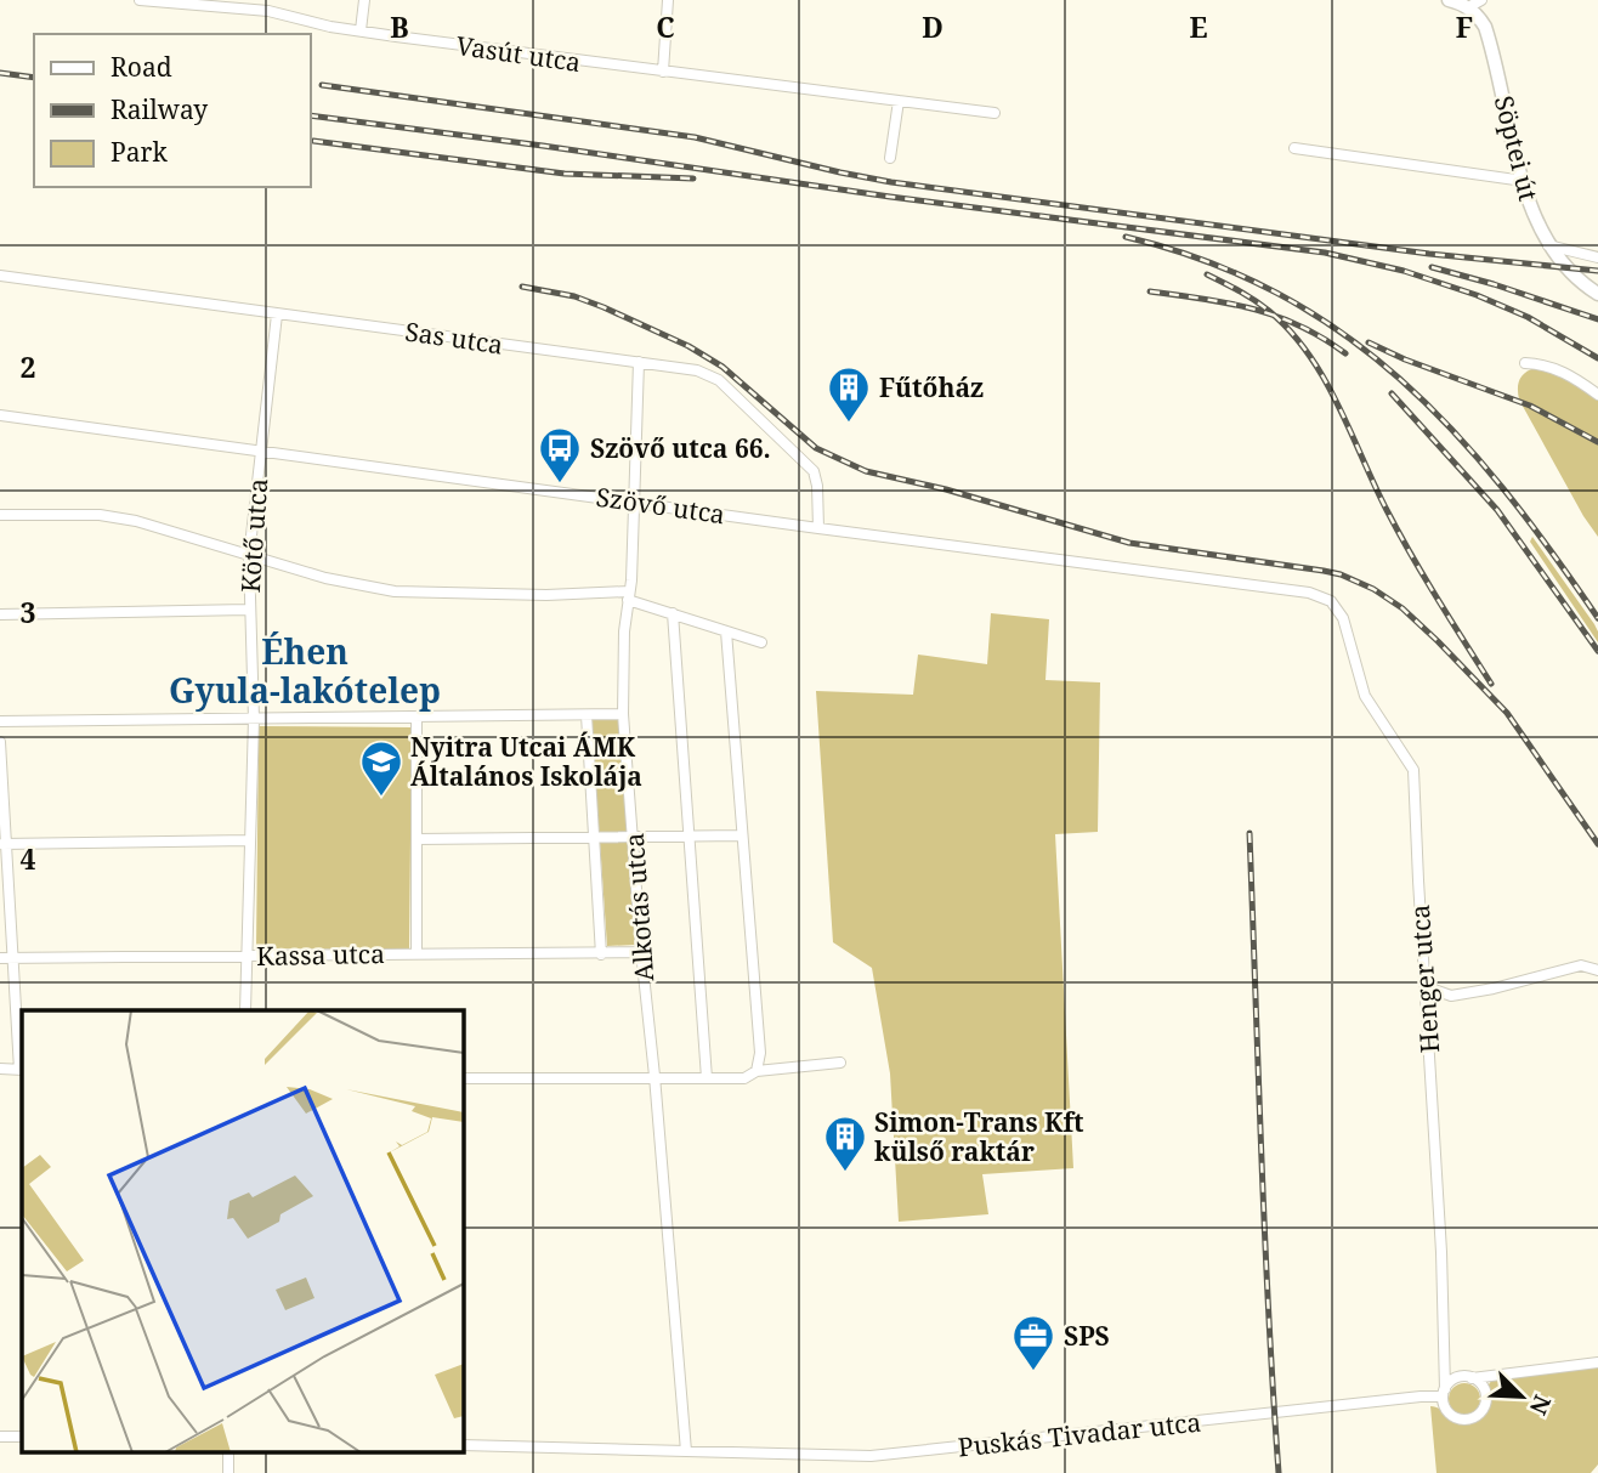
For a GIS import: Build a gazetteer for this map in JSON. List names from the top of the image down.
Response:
{
  "streets": {
    "street": [
      "Vasút utca",
      "Söptei út",
      "Sas utca",
      "Szövő utca",
      "Kötő utca",
      "Alkotás utca",
      "Kassa utca",
      "Henger utca",
      "Puskás Tivadar utca"
    ]
  },
  "crossings": [
    ["Sas utca", "Szövő utca"],
    ["Sas utca", "Kötő utca"],
    ["Sas utca", "Alkotás utca"],
    ["Szövő utca", "Kötő utca"],
    ["Szövő utca", "Alkotás utca"],
    ["Szövő utca", "Henger utca"],
    ["Kötő utca", "Kassa utca"],
    ["Alkotás utca", "Kassa utca"],
    ["Alkotás utca", "Puskás Tivadar utca"],
    ["Henger utca", "Puskás Tivadar utca"]
  ],
  "districts": ["Éhen Gyula-lakótelep"],
  "places": {
    "building": ["Fűtőház", "Simon-Trans Kft külső raktár"],
    "bus stop": ["Szövő utca 66."],
    "school or university": ["Nyitra Utcai ÁMK Általános Iskolája"],
    "office": ["SPS"]
  },
  "legend": ["Road", "Railway", "Park"],
  "north": "bottom right",
  "grid": {
    "columns": [
      "B",
      "C",
      "D",
      "E",
      "F"
    ],
    "rows": ["2", "3", "4"]
  }
}
